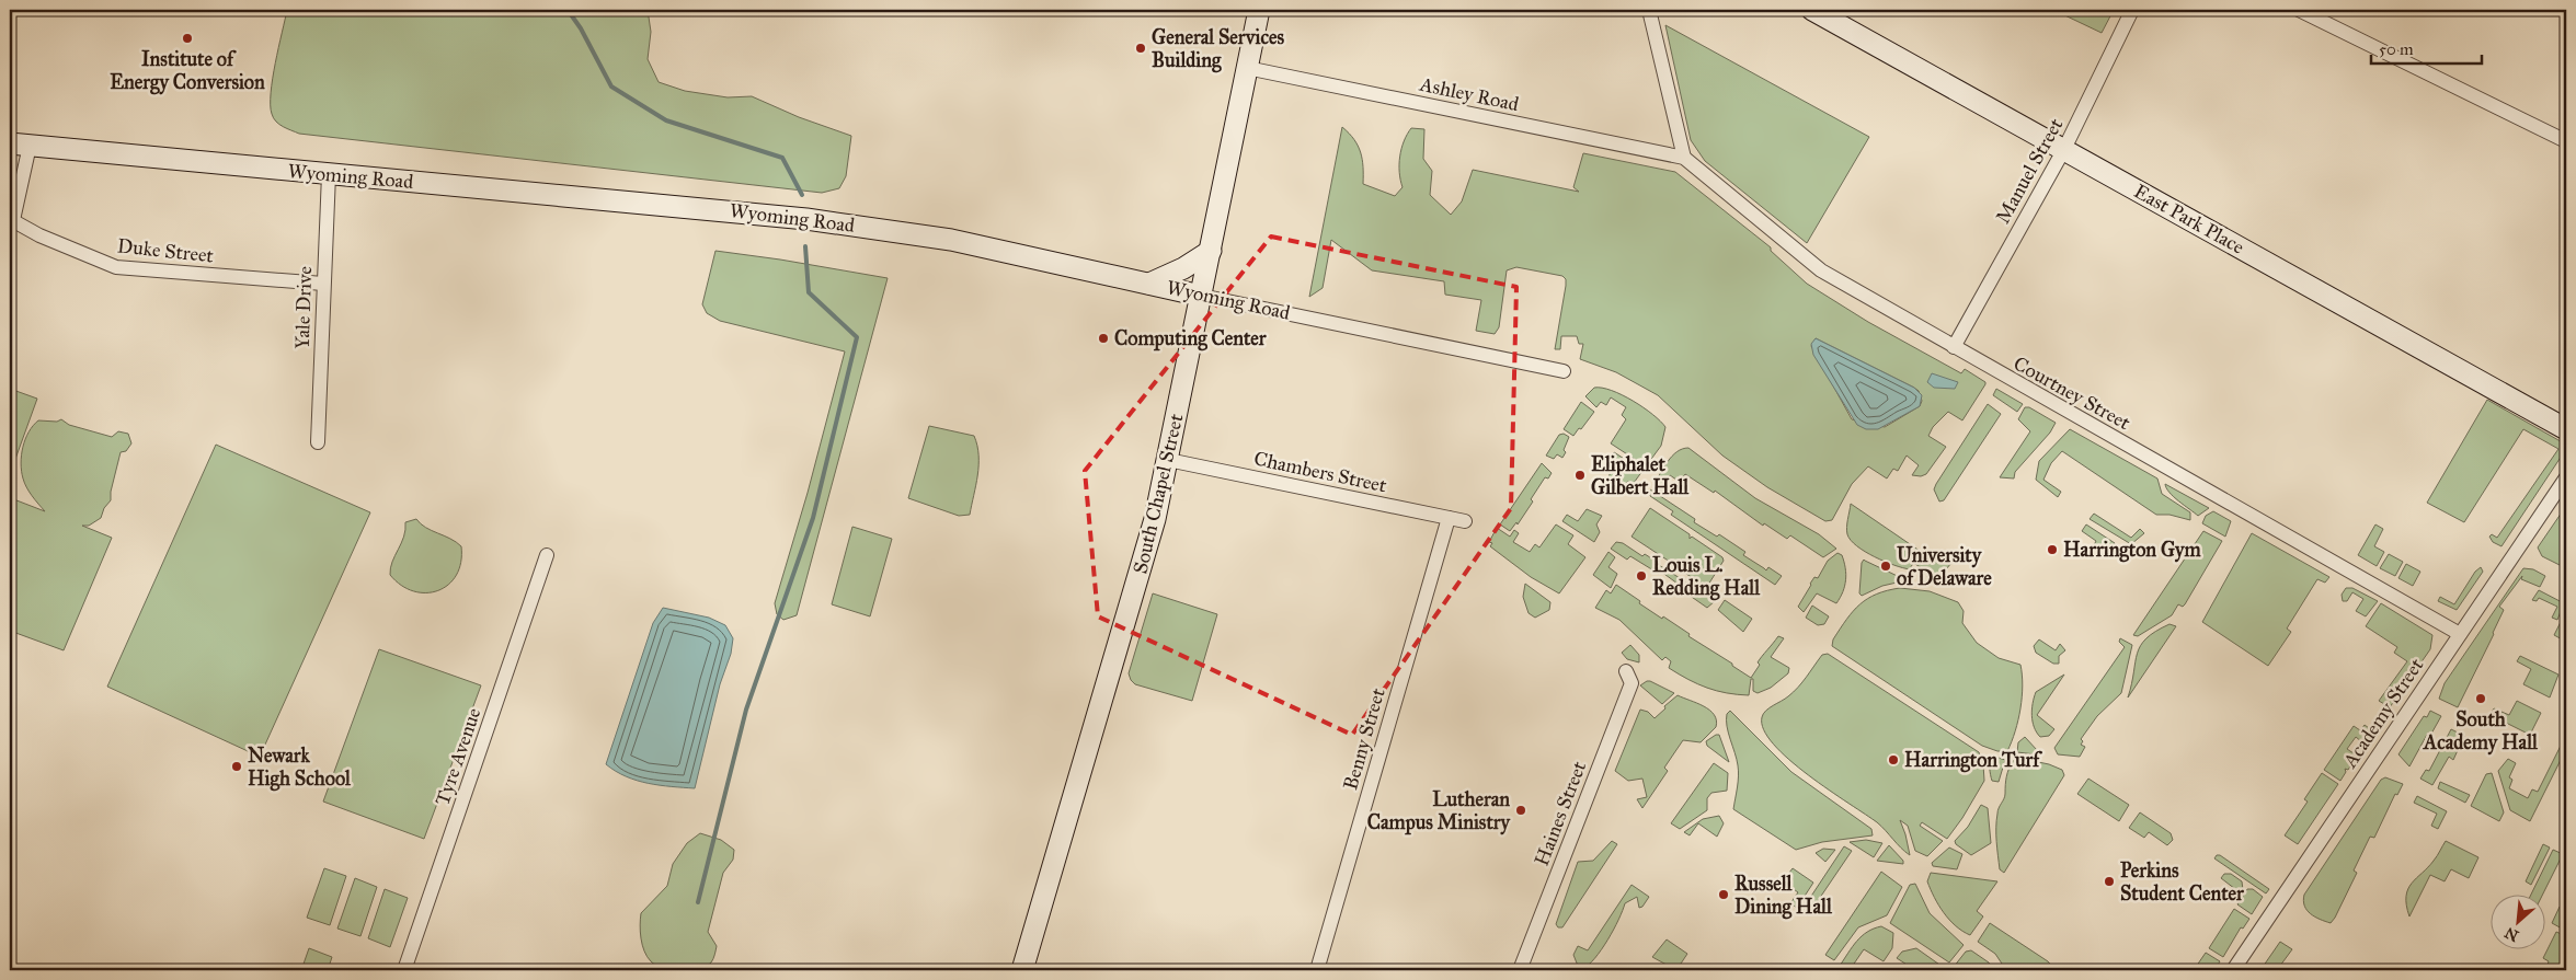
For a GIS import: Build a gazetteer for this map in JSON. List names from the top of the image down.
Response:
{
  "streets": {
    "street": [
      "Ashley Road",
      "Manuel Street",
      "Wyoming Road",
      "East Park Place",
      "Duke Street",
      "Yale Drive",
      "Courtney Street",
      "Chambers Street",
      "South Chapel Street",
      "Academy Street",
      "Benny Street",
      "Tyre Avenue",
      "Haines Street"
    ]
  },
  "crossings": [
    ["Ashley Road", "Courtney Street"],
    ["Ashley Road", "South Chapel Street"],
    ["Manuel Street", "East Park Place"],
    ["Manuel Street", "Courtney Street"],
    ["Wyoming Road", "Duke Street"],
    ["Wyoming Road", "Yale Drive"],
    ["Wyoming Road", "South Chapel Street"],
    ["Duke Street", "Yale Drive"],
    ["Courtney Street", "Academy Street"],
    ["Chambers Street", "South Chapel Street"],
    ["Chambers Street", "Benny Street"]
  ],
  "places": [
    "Institute of Energy Conversion",
    "General Services Building",
    "Computing Center",
    "Eliphalet Gilbert Hall",
    "Harrington Gym",
    "University of Delaware",
    "Louis L. Redding Hall",
    "South Academy Hall",
    "Harrington Turf",
    "Newark High School",
    "Lutheran Campus Ministry",
    "Perkins Student Center",
    "Russell Dining Hall"
  ],
  "scale_bar": "50 m",
  "north": "bottom left"
}
